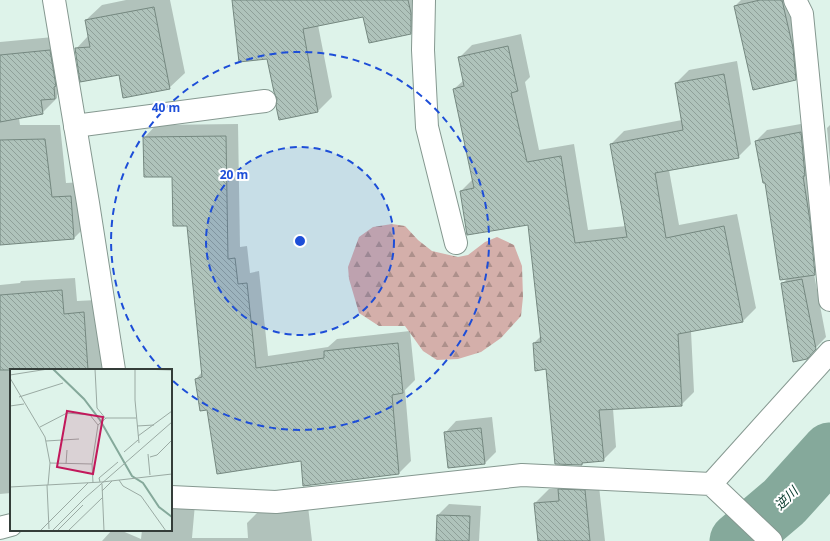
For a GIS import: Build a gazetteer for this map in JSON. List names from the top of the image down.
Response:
{
  "water": ["逆川"],
  "rings": ["40 m", "20 m"]
}
